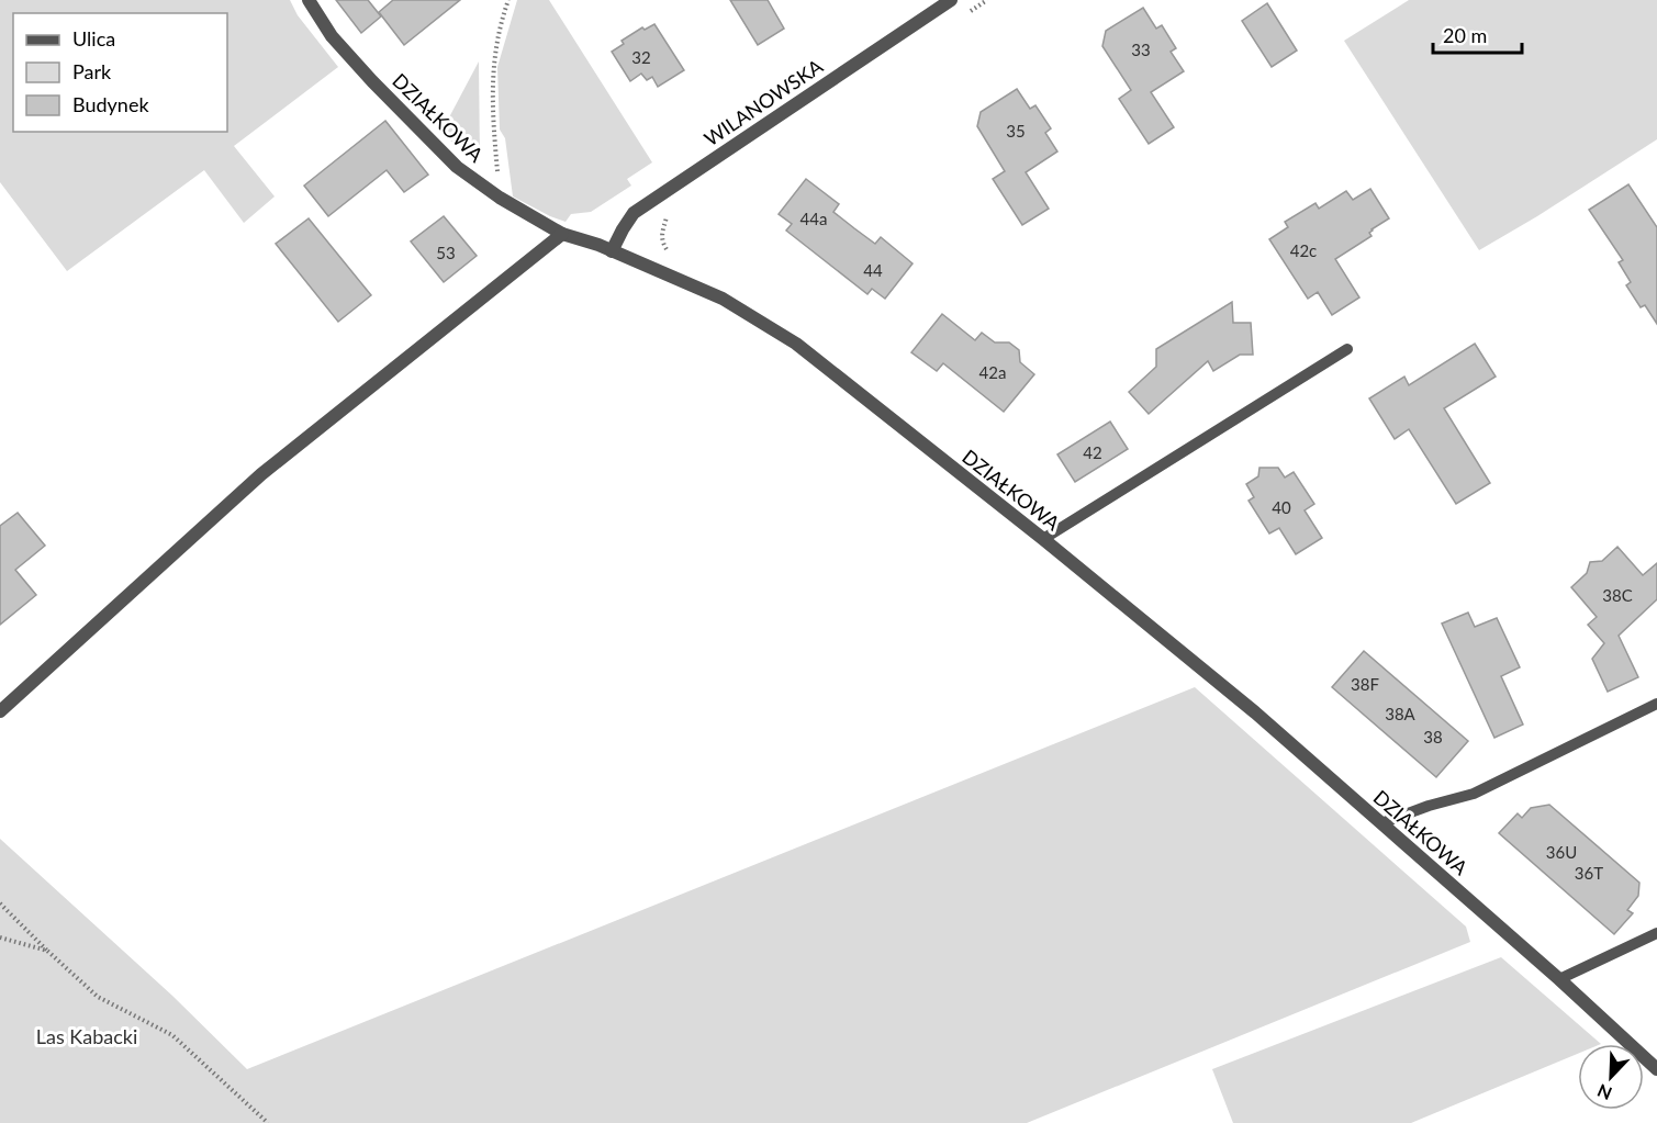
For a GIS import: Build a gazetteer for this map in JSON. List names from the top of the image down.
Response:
{
  "streets": {
    "street": ["WILANOWSKA", "DZIAŁKOWA"]
  },
  "crossings": [
    ["WILANOWSKA", "DZIAŁKOWA"]
  ],
  "parks": ["Las Kabacki"],
  "house_numbers": [
    "33",
    "32",
    "35",
    "44a",
    "42c",
    "53",
    "44",
    "42a",
    "42",
    "40",
    "38C",
    "38F",
    "38A",
    "38",
    "36U",
    "36T"
  ],
  "legend": ["Ulica", "Park", "Budynek"],
  "scale_bar": "20 m",
  "north": "bottom left"
}
